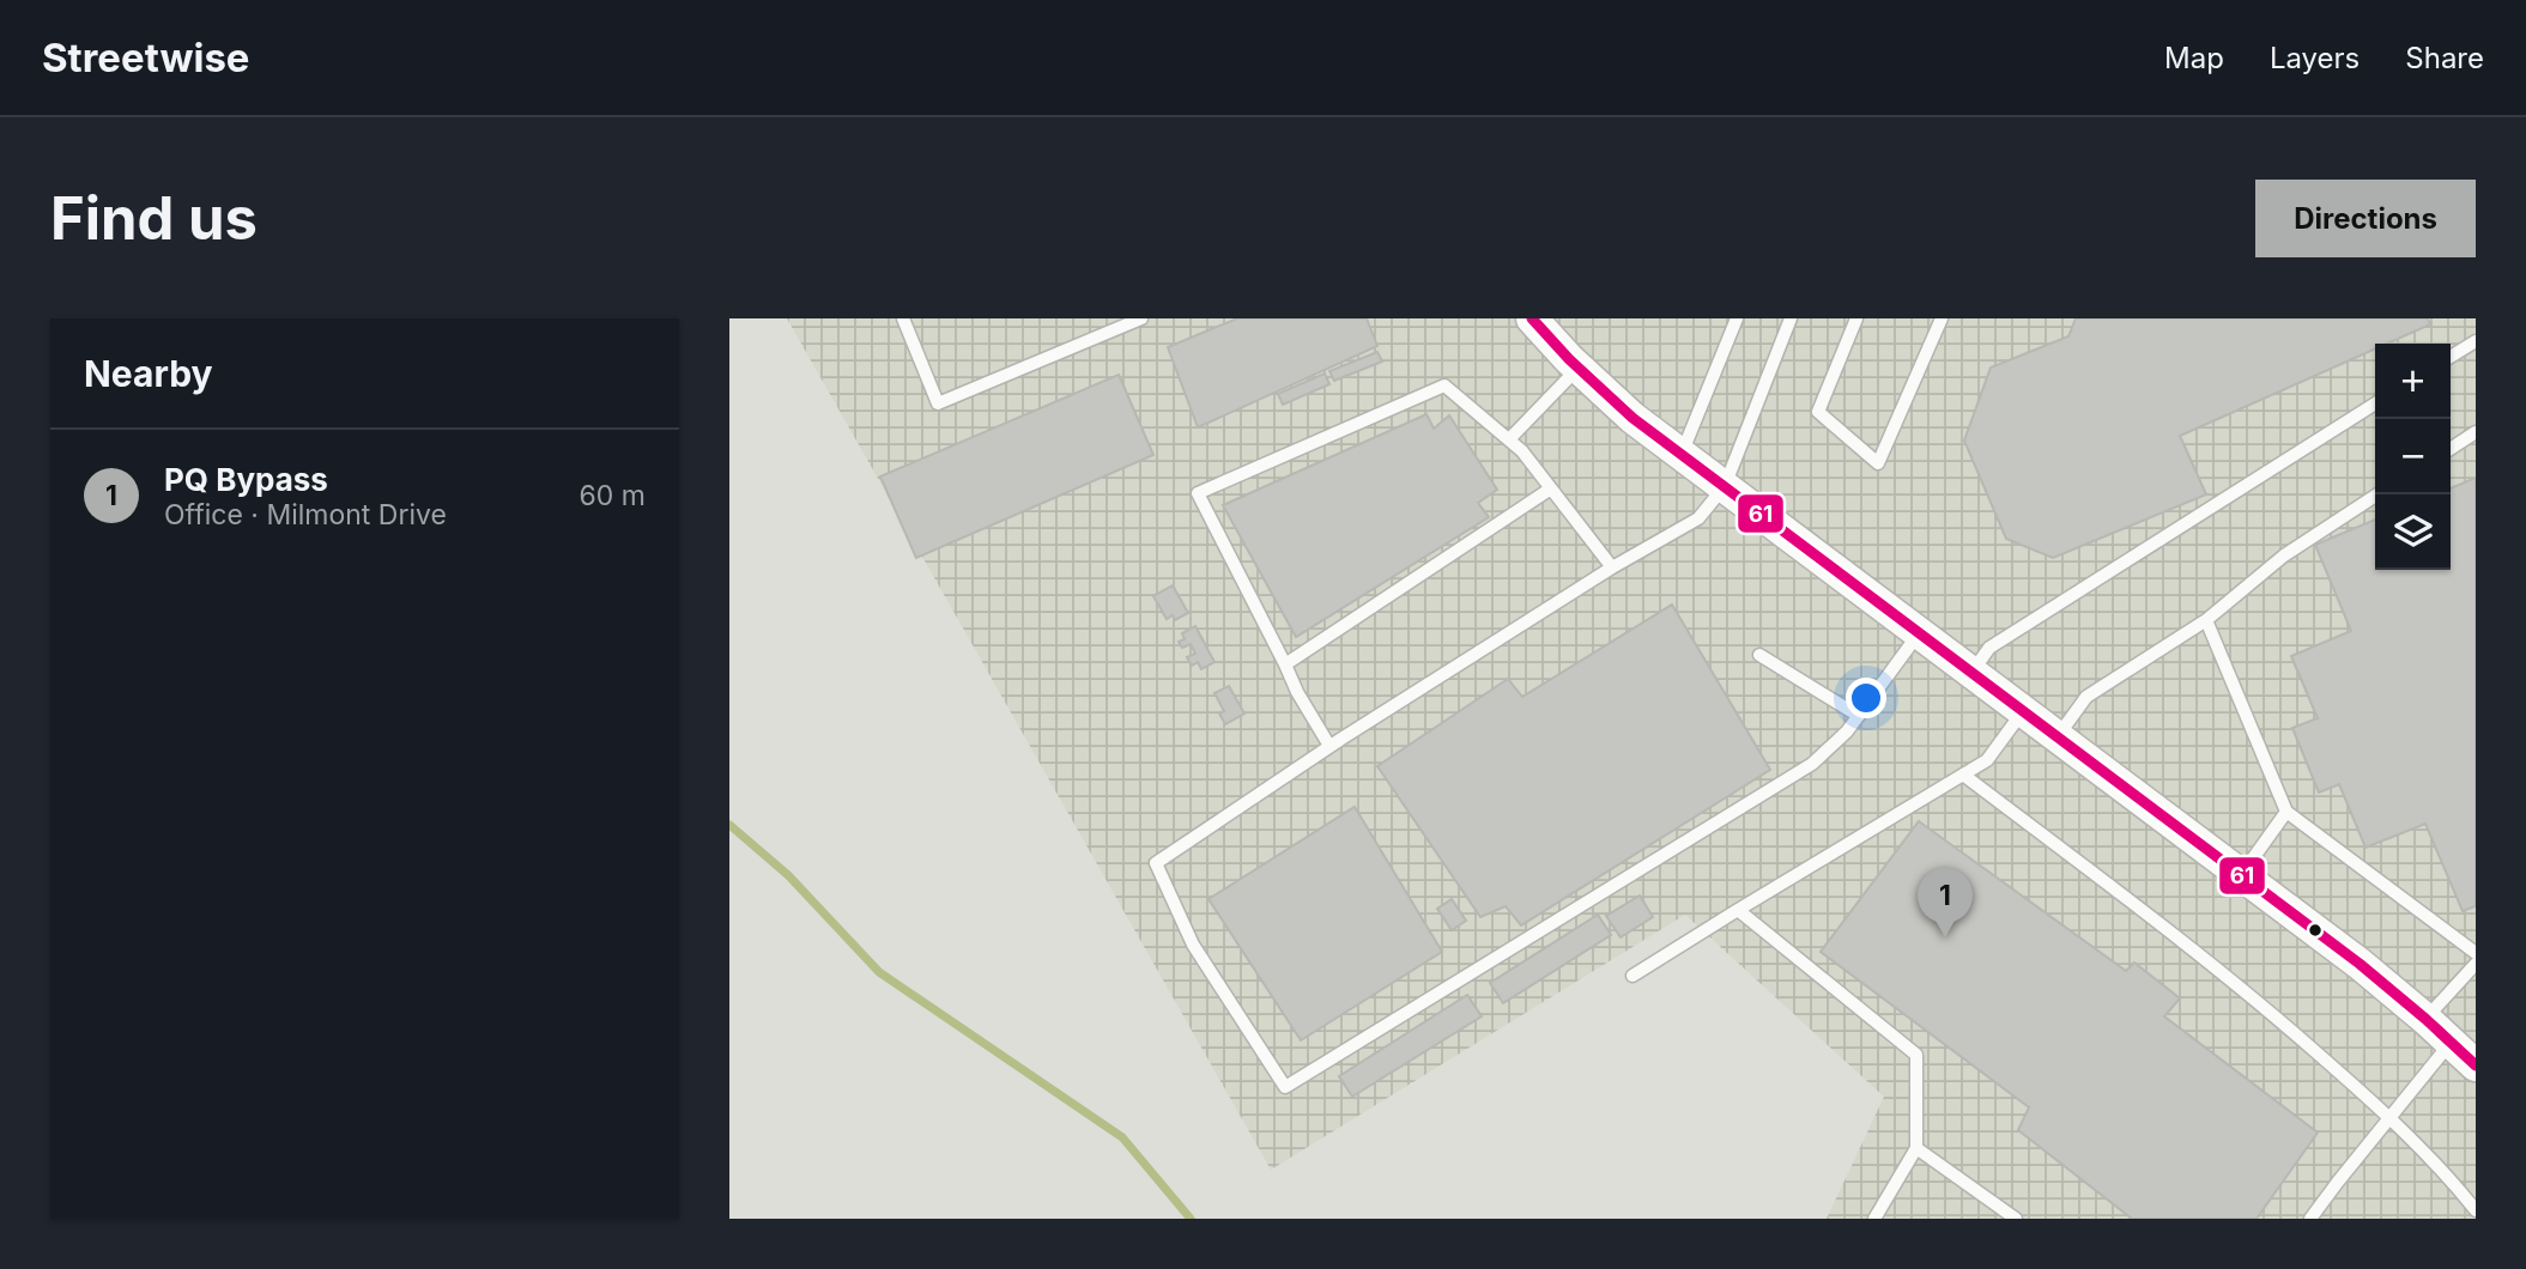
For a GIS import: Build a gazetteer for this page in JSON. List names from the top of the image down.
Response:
{
  "lines": ["transit line 61"],
  "page": {
    "header": "Streetwise",
    "nav": ["Map", "Layers", "Share"],
    "buttons": "Directions",
    "title": "Find us",
    "heading": "Nearby",
    "map_buttons": ["+", "−"],
    "list": [
      {
        "mark": "1",
        "name": "PQ Bypass",
        "note": "Office · Milmont Drive",
        "value": "60 m"
      }
    ],
    "pins": "1"
  }
}
